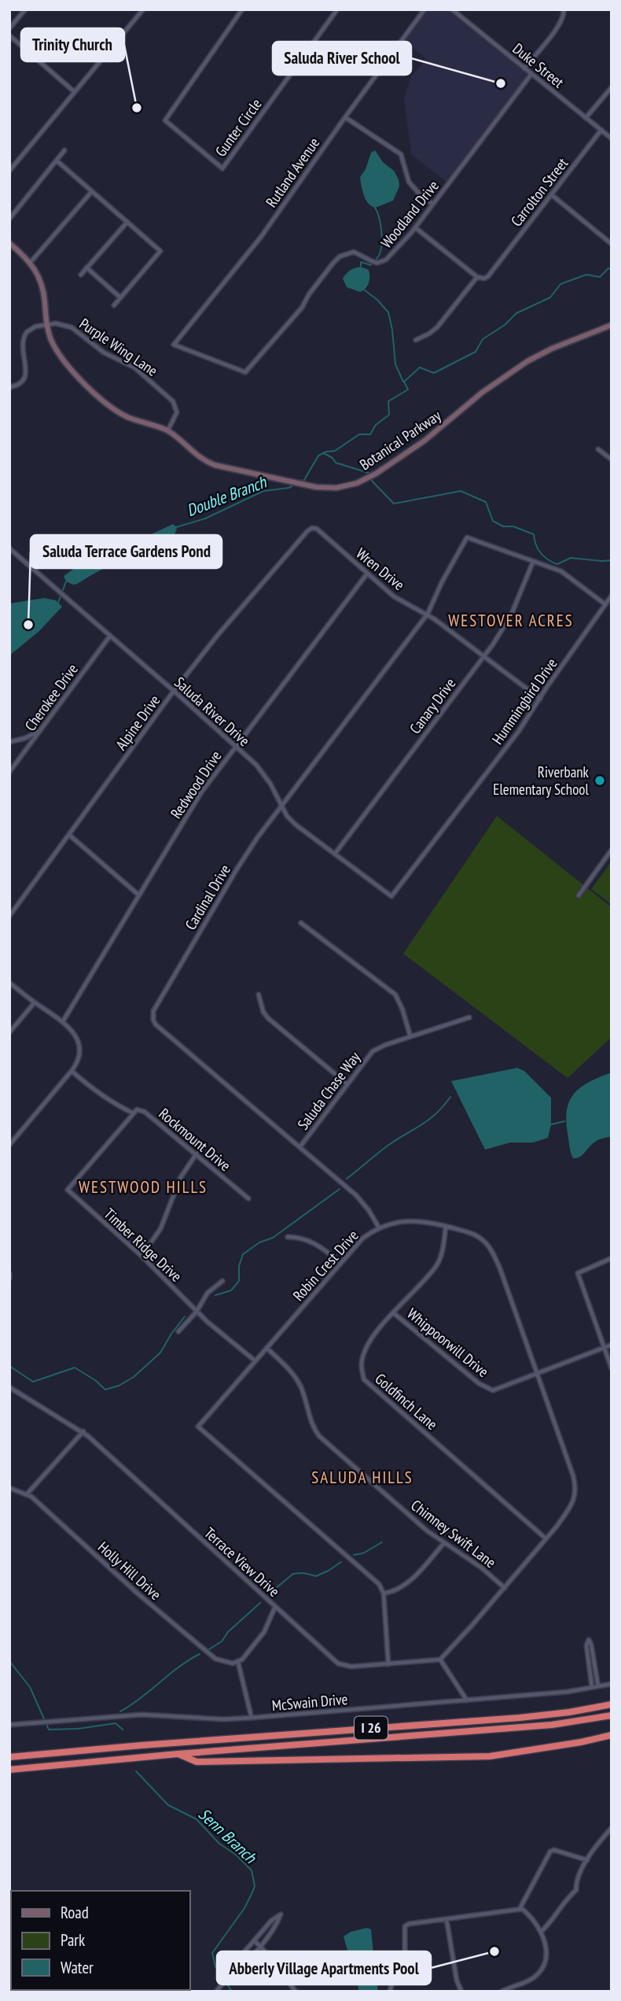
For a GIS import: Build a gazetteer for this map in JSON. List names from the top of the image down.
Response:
{
  "streets": {
    "highway": ["I 26"],
    "street": [
      "Duke Street",
      "Gunter Circle",
      "Rutland Avenue",
      "Carrolton Street",
      "Woodland Drive",
      "Purple Wing Lane",
      "Botanical Parkway",
      "Wren Drive",
      "Cherokee Drive",
      "Hummingbird Drive",
      "Canary Drive",
      "Saluda River Drive",
      "Alpine Drive",
      "Redwood Drive",
      "Cardinal Drive",
      "Saluda Chase Way",
      "Rockmount Drive",
      "Timber Ridge Drive",
      "Robin Crest Drive",
      "Whippoorwill Drive",
      "Goldfinch Lane",
      "Chimney Swift Lane",
      "Terrace View Drive",
      "Holly Hill Drive",
      "McSwain Drive"
    ]
  },
  "crossings": [
    ["Duke Street", "Carrolton Street"],
    ["Duke Street", "Woodland Drive"],
    ["Rutland Avenue", "Woodland Drive"],
    ["Purple Wing Lane", "Botanical Parkway"],
    ["Wren Drive", "Hummingbird Drive"],
    ["Wren Drive", "Canary Drive"],
    ["Wren Drive", "Alpine Drive"],
    ["Wren Drive", "Redwood Drive"],
    ["Wren Drive", "Cardinal Drive"],
    ["Cherokee Drive", "Saluda River Drive"],
    ["Hummingbird Drive", "Saluda River Drive"],
    ["Canary Drive", "Saluda River Drive"],
    ["Canary Drive", "Cardinal Drive"],
    ["Saluda River Drive", "Alpine Drive"],
    ["Saluda River Drive", "Redwood Drive"],
    ["Saluda River Drive", "Cardinal Drive"],
    ["Cardinal Drive", "Saluda Chase Way"],
    ["Cardinal Drive", "Robin Crest Drive"],
    ["Rockmount Drive", "Timber Ridge Drive"],
    ["Timber Ridge Drive", "Robin Crest Drive"],
    ["Robin Crest Drive", "Whippoorwill Drive"],
    ["Robin Crest Drive", "Goldfinch Lane"],
    ["Robin Crest Drive", "Chimney Swift Lane"],
    ["Robin Crest Drive", "Terrace View Drive"],
    ["Whippoorwill Drive", "Goldfinch Lane"]
  ],
  "districts": ["WESTOVER ACRES", "WESTWOOD HILLS", "SALUDA HILLS"],
  "water": ["Double Branch", "Senn Branch"],
  "places": [
    "Saluda River School",
    "Trinity Church",
    "Saluda Terrace Gardens Pond",
    "Riverbank Elementary School",
    "Abberly Village Apartments Pool"
  ],
  "legend": ["Road", "Park", "Water"]
}
